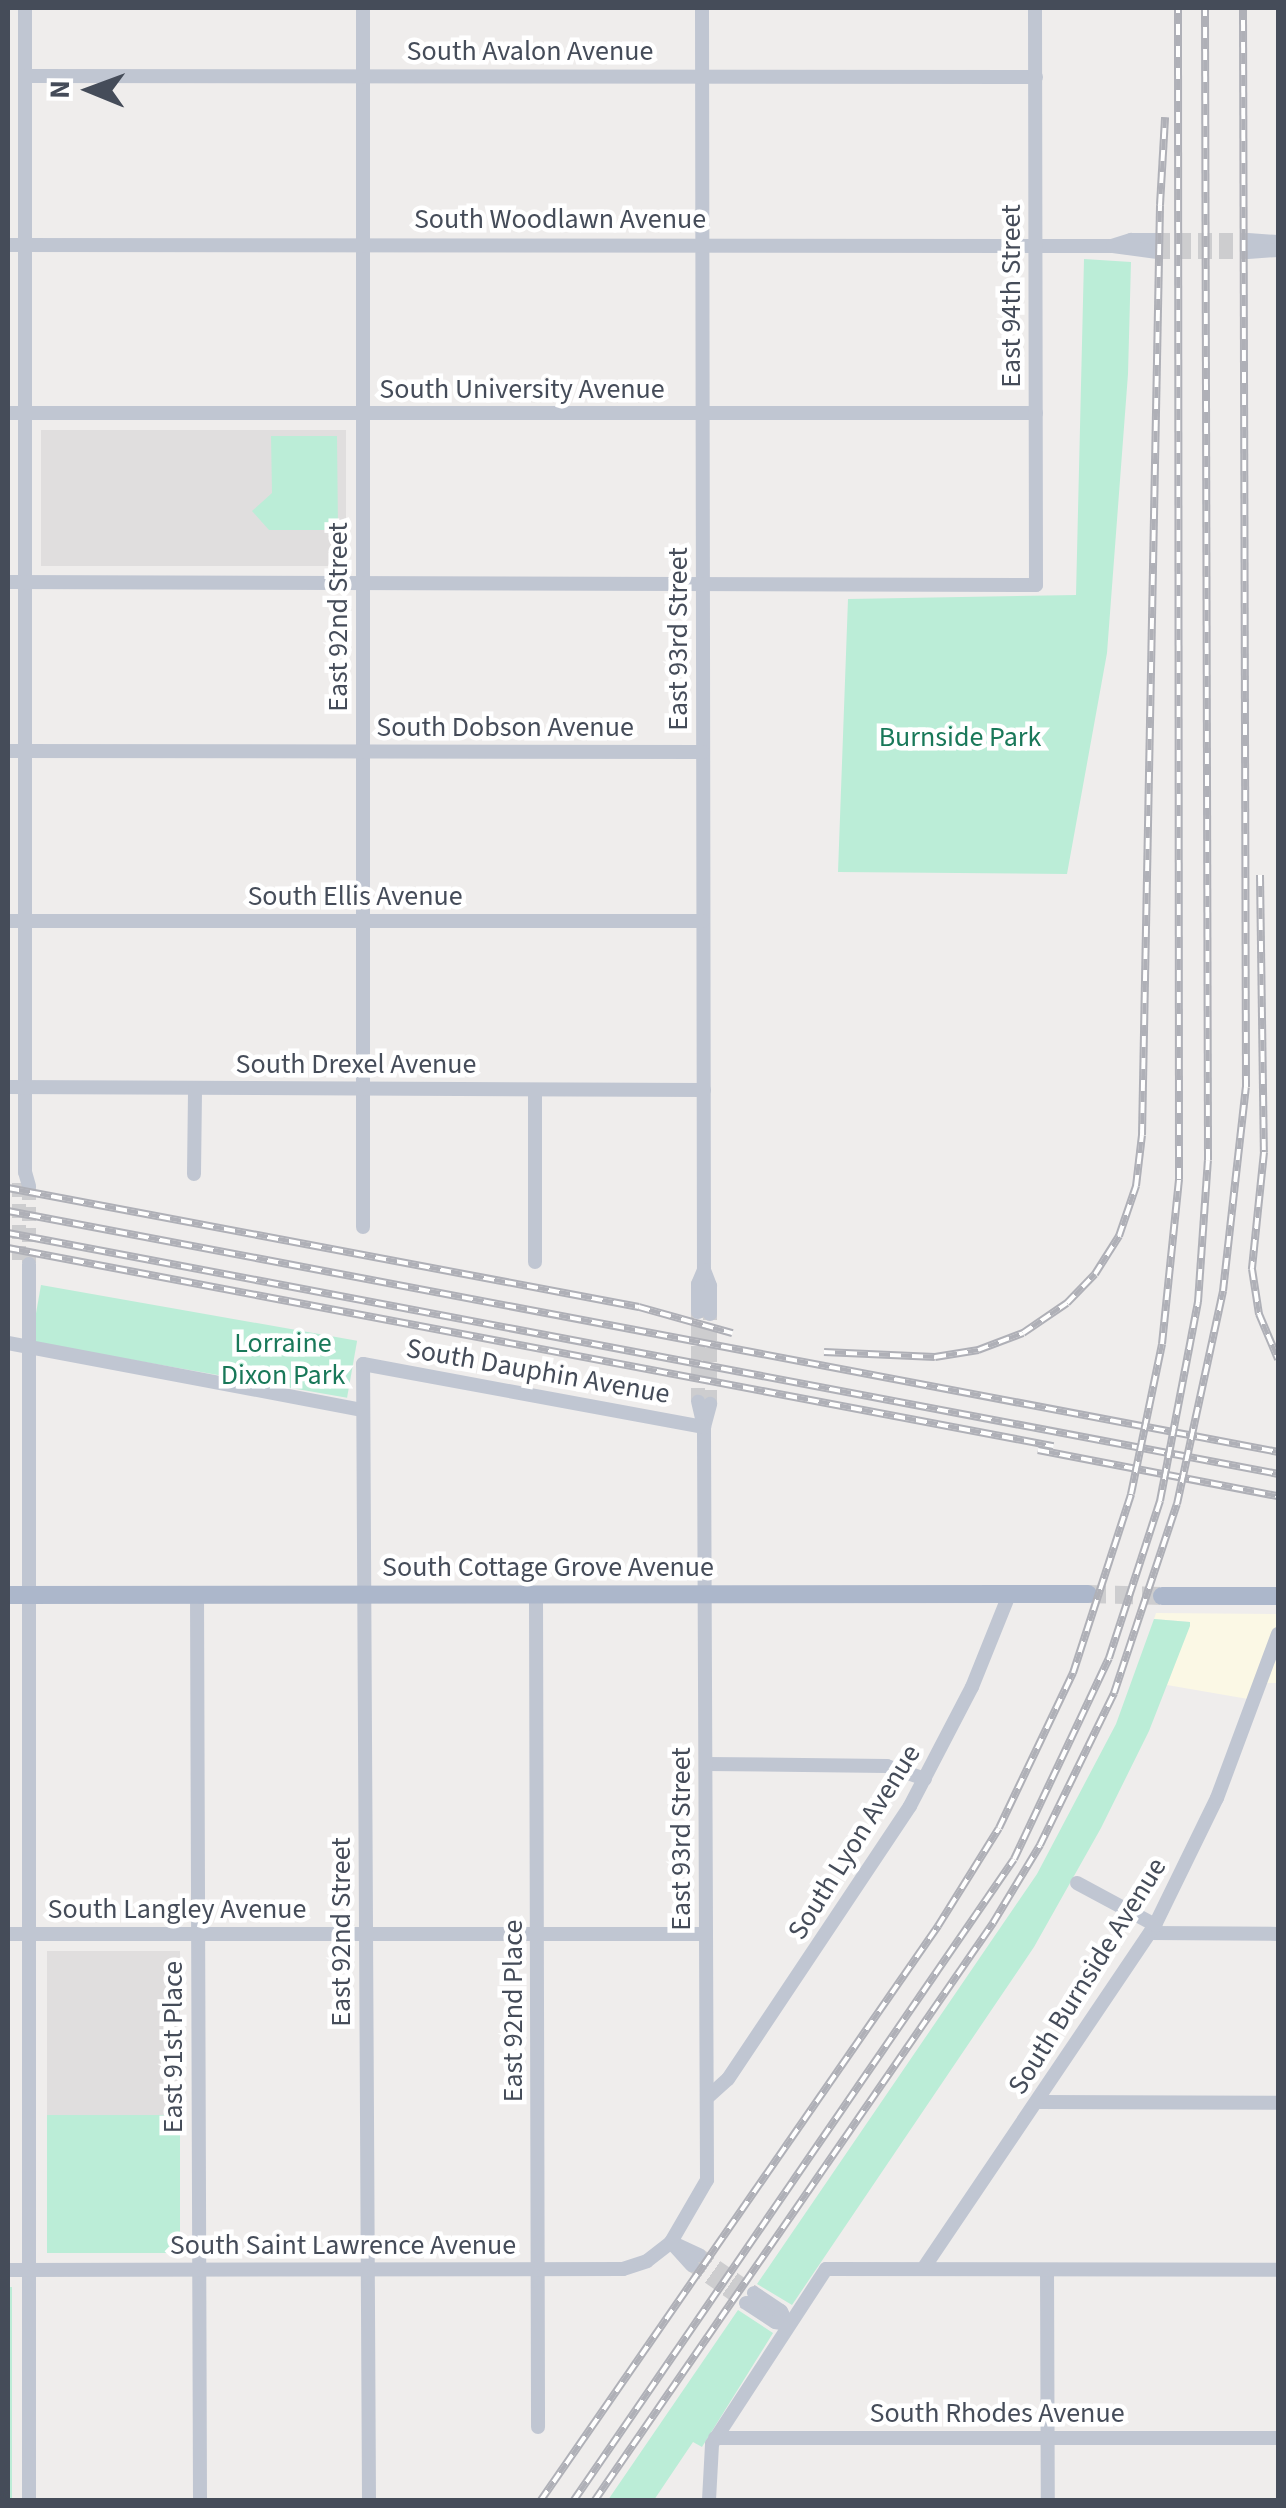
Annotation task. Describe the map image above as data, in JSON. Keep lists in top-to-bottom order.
{
  "streets": {
    "main road": ["South Cottage Grove Avenue"],
    "street": [
      "South Avalon Avenue",
      "South Woodlawn Avenue",
      "East 94th Street",
      "South University Avenue",
      "East 92nd Street",
      "East 93rd Street",
      "South Dobson Avenue",
      "South Ellis Avenue",
      "South Drexel Avenue",
      "South Dauphin Avenue",
      "South Lyon Avenue",
      "South Langley Avenue",
      "South Burnside Avenue",
      "East 92nd Place",
      "East 91st Place",
      "South Saint Lawrence Avenue",
      "South Rhodes Avenue"
    ]
  },
  "crossings": [
    ["South Avalon Avenue", "East 94th Street"],
    ["South Avalon Avenue", "East 92nd Street"],
    ["South Avalon Avenue", "East 93rd Street"],
    ["South Woodlawn Avenue", "East 94th Street"],
    ["South Woodlawn Avenue", "East 92nd Street"],
    ["South Woodlawn Avenue", "East 93rd Street"],
    ["East 94th Street", "South University Avenue"],
    ["East 94th Street", "East 93rd Street"],
    ["South University Avenue", "East 92nd Street"],
    ["South University Avenue", "East 93rd Street"],
    ["East 92nd Street", "South Dobson Avenue"],
    ["East 92nd Street", "South Ellis Avenue"],
    ["East 92nd Street", "South Drexel Avenue"],
    ["East 92nd Street", "South Dauphin Avenue"],
    ["East 92nd Street", "South Cottage Grove Avenue"],
    ["East 92nd Street", "South Langley Avenue"],
    ["East 92nd Street", "South Saint Lawrence Avenue"],
    ["East 93rd Street", "South Dobson Avenue"],
    ["East 93rd Street", "South Ellis Avenue"],
    ["East 93rd Street", "South Drexel Avenue"],
    ["East 93rd Street", "South Dauphin Avenue"],
    ["East 93rd Street", "South Cottage Grove Avenue"],
    ["East 93rd Street", "South Lyon Avenue"],
    ["East 93rd Street", "South Langley Avenue"],
    ["East 93rd Street", "South Saint Lawrence Avenue"],
    ["South Cottage Grove Avenue", "South Lyon Avenue"],
    ["South Cottage Grove Avenue", "East 92nd Place"],
    ["South Cottage Grove Avenue", "East 91st Place"],
    ["South Langley Avenue", "East 92nd Place"],
    ["South Langley Avenue", "East 91st Place"],
    ["East 92nd Place", "South Saint Lawrence Avenue"],
    ["East 91st Place", "South Saint Lawrence Avenue"]
  ],
  "parks": ["Burnside Park", "Lorraine Dixon Park"],
  "north": "left"
}
